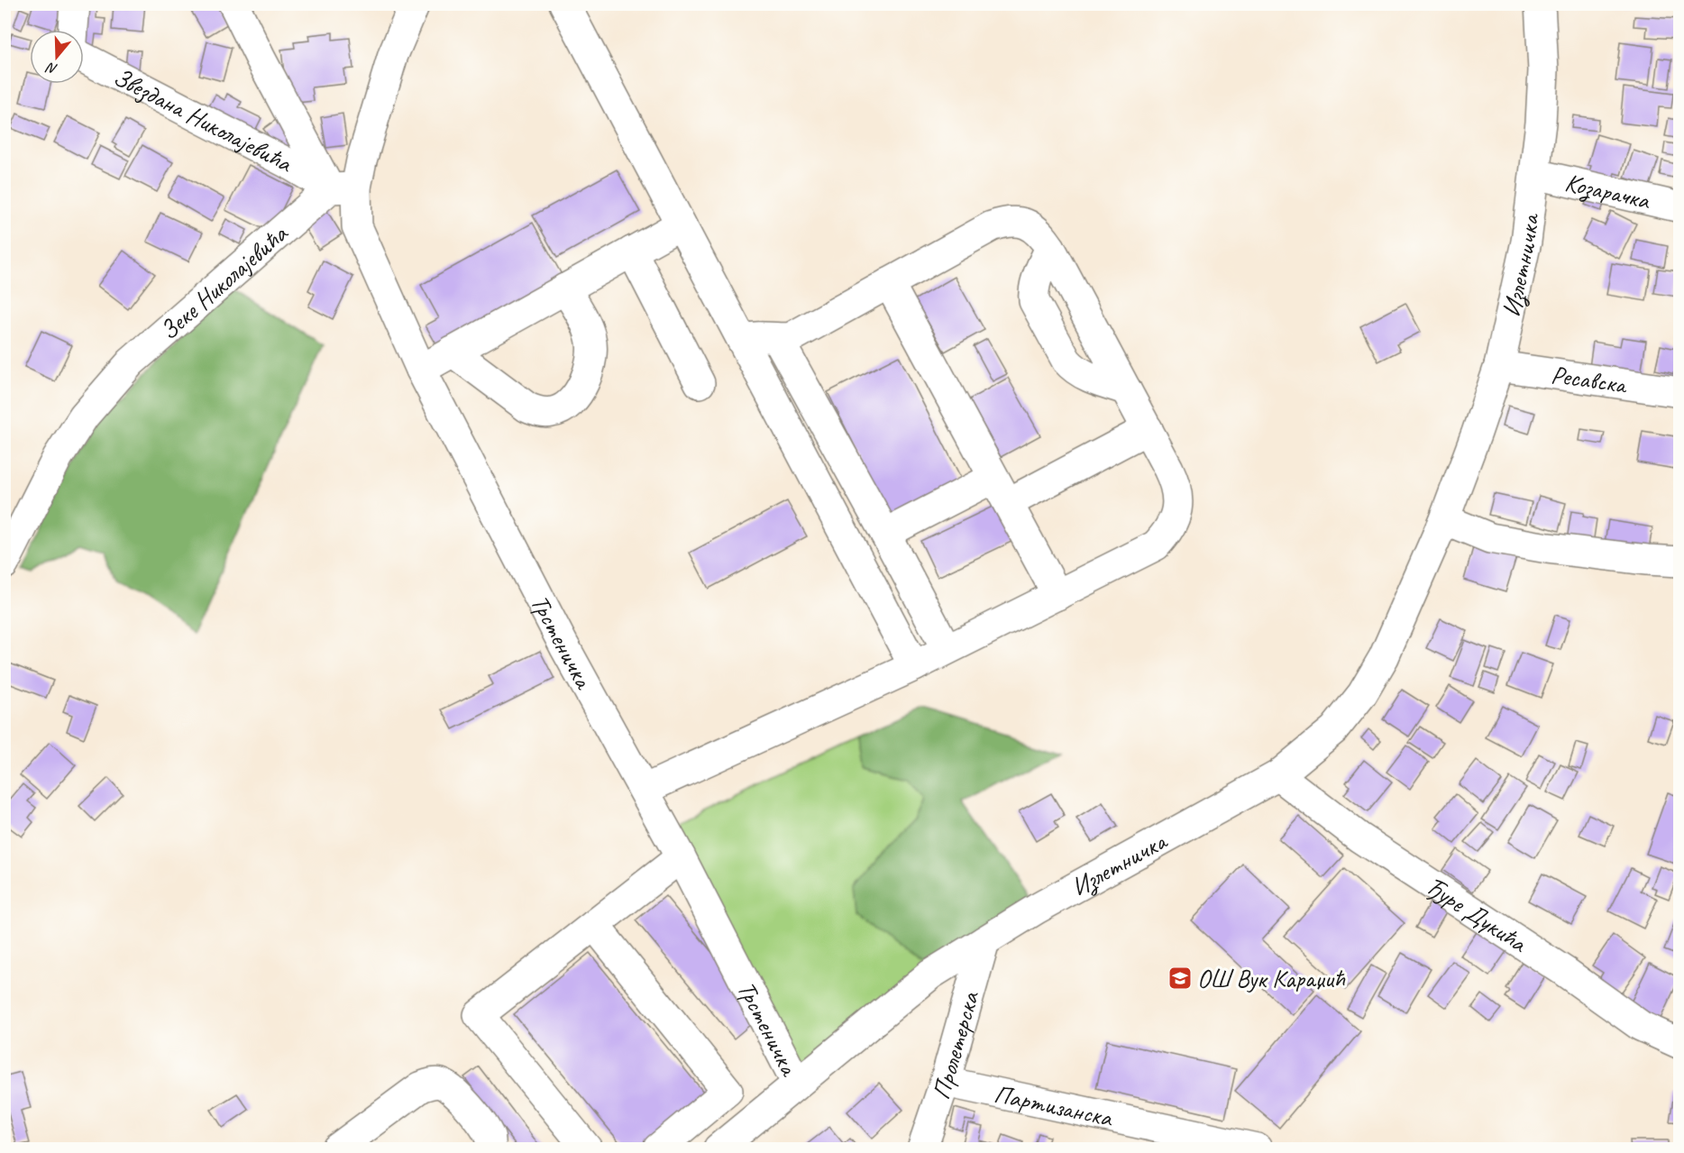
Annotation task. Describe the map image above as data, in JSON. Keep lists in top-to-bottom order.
{
  "streets": {
    "street": [
      "Звездана Николајевића",
      "Козарачка",
      "Излетничка",
      "Зеке Николајевића",
      "Ресавска",
      "Трстеничка",
      "Ђуре Дукића",
      "Пролетерска",
      "Партизанска"
    ]
  },
  "crossings": [
    ["Звездана Николајевића", "Зеке Николајевића"],
    ["Звездана Николајевића", "Трстеничка"],
    ["Козарачка", "Излетничка"],
    ["Излетничка", "Ресавска"],
    ["Излетничка", "Трстеничка"],
    ["Излетничка", "Ђуре Дукића"],
    ["Излетничка", "Пролетерска"],
    ["Зеке Николајевића", "Трстеничка"],
    ["Пролетерска", "Партизанска"]
  ],
  "places": {
    "school or university": ["ОШ Вук Караџић"]
  },
  "north": "bottom"
}
